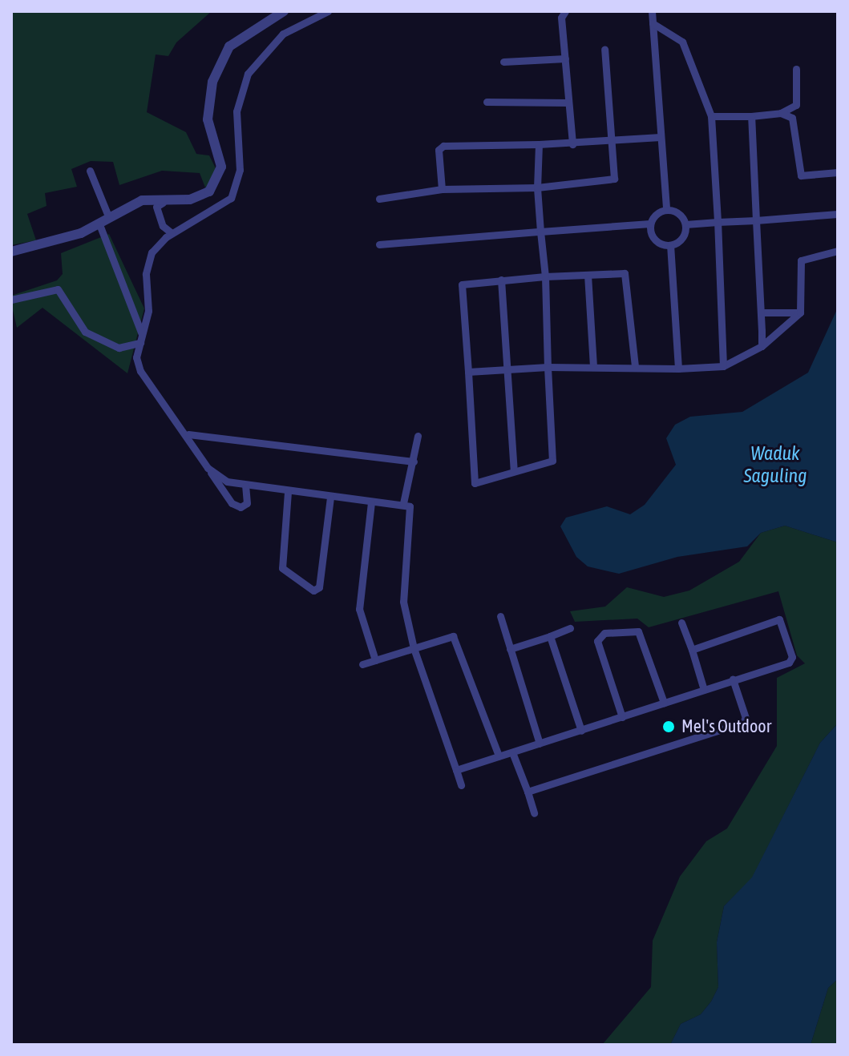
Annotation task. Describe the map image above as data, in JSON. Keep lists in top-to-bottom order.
{
  "water": ["Waduk Saguling"],
  "places": ["Mel's Outdoor"]
}
